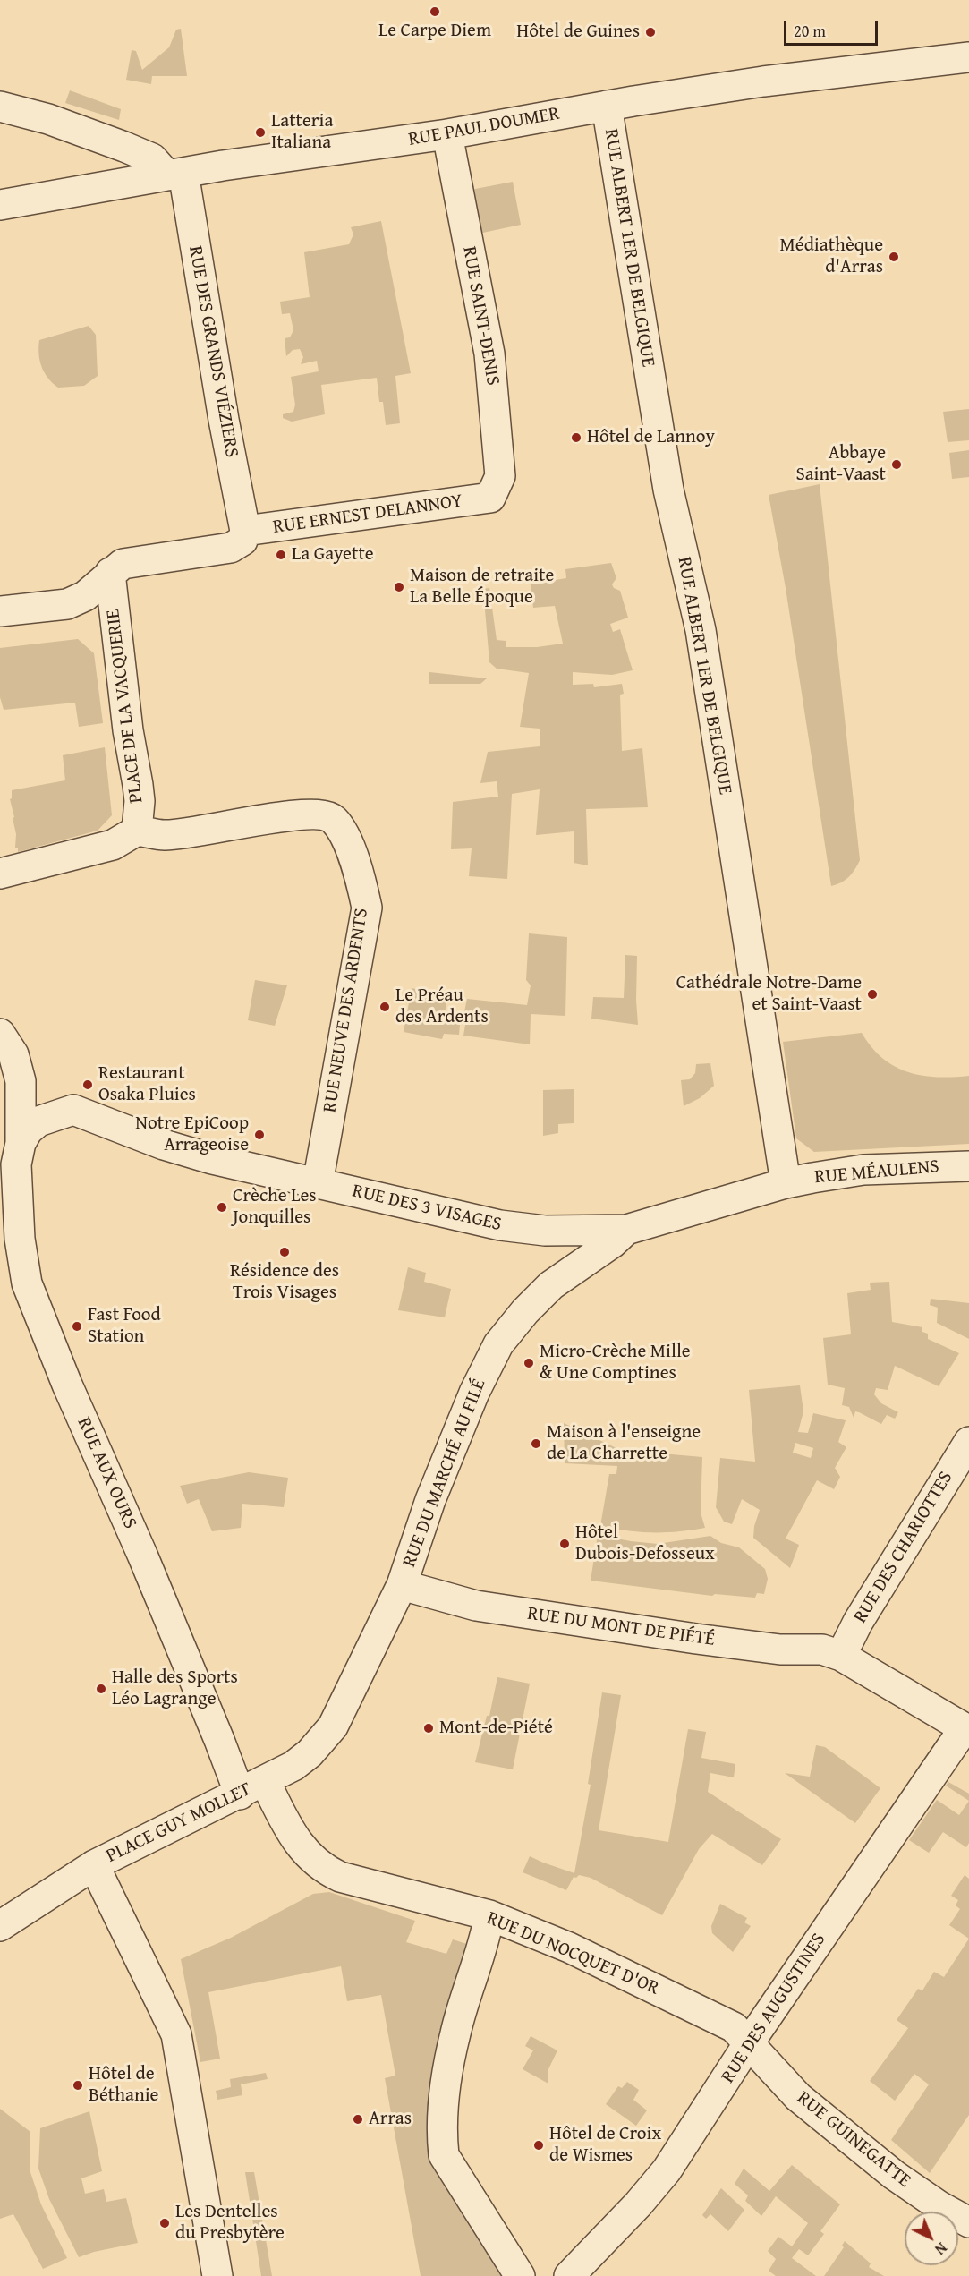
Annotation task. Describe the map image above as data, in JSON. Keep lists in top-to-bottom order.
{
  "streets": {
    "street": [
      "RUE PAUL DOUMER",
      "RUE ALBERT 1ER DE BELGIQUE",
      "RUE SAINT-DENIS",
      "RUE DES GRANDS VIÉZIERS",
      "RUE ERNEST DELANNOY",
      "PLACE DE LA VACQUERIE",
      "RUE NEUVE DES ARDENTS",
      "RUE MÉAULENS",
      "RUE DES 3 VISAGES",
      "RUE AUX OURS",
      "RUE DU MARCHÉ AU FILÉ",
      "RUE DES CHARIOTTES",
      "RUE DU MONT DE PIÉTÉ",
      "PLACE GUY MOLLET",
      "RUE DU NOCQUET D'OR",
      "RUE DES AUGUSTINES",
      "RUE GUINEGATTE"
    ]
  },
  "crossings": [
    ["RUE PAUL DOUMER", "RUE ALBERT 1ER DE BELGIQUE"],
    ["RUE PAUL DOUMER", "RUE SAINT-DENIS"],
    ["RUE PAUL DOUMER", "RUE DES GRANDS VIÉZIERS"],
    ["RUE ALBERT 1ER DE BELGIQUE", "RUE MÉAULENS"],
    ["RUE ALBERT 1ER DE BELGIQUE", "RUE DES 3 VISAGES"],
    ["RUE SAINT-DENIS", "RUE ERNEST DELANNOY"],
    ["RUE DES GRANDS VIÉZIERS", "RUE ERNEST DELANNOY"],
    ["PLACE DE LA VACQUERIE", "RUE NEUVE DES ARDENTS"],
    ["RUE NEUVE DES ARDENTS", "RUE DES 3 VISAGES"],
    ["RUE MÉAULENS", "RUE DES 3 VISAGES"],
    ["RUE DES 3 VISAGES", "RUE AUX OURS"],
    ["RUE DES 3 VISAGES", "RUE DU MARCHÉ AU FILÉ"],
    ["RUE AUX OURS", "RUE DU MARCHÉ AU FILÉ"],
    ["RUE AUX OURS", "PLACE GUY MOLLET"],
    ["RUE AUX OURS", "RUE DU NOCQUET D'OR"],
    ["RUE DU MARCHÉ AU FILÉ", "RUE DU MONT DE PIÉTÉ"],
    ["RUE DU MARCHÉ AU FILÉ", "PLACE GUY MOLLET"],
    ["RUE DES CHARIOTTES", "RUE DU MONT DE PIÉTÉ"],
    ["RUE DU MONT DE PIÉTÉ", "RUE DES AUGUSTINES"],
    ["RUE DU NOCQUET D'OR", "RUE DES AUGUSTINES"],
    ["RUE DU NOCQUET D'OR", "RUE GUINEGATTE"],
    ["RUE DES AUGUSTINES", "RUE GUINEGATTE"]
  ],
  "places": [
    "Le Carpe Diem",
    "Hôtel de Guines",
    "Latteria Italiana",
    "Médiathèque d'Arras",
    "Hôtel de Lannoy",
    "Abbaye Saint-Vaast",
    "La Gayette",
    "Maison de retraite La Belle Époque",
    "Cathédrale Notre-Dame et Saint-Vaast",
    "Le Préau des Ardents",
    "Restaurant Osaka Pluies",
    "Notre EpiCoop Arrageoise",
    "Crèche Les Jonquilles",
    "Résidence des Trois Visages",
    "Fast Food Station",
    "Micro-Crèche Mille & Une Comptines",
    "Maison à l'enseigne de La Charrette",
    "Hôtel Dubois-Defosseux",
    "Halle des Sports Léo Lagrange",
    "Mont-de-Piété",
    "Hôtel de Béthanie",
    "Arras",
    "Hôtel de Croix de Wismes",
    "Les Dentelles du Presbytère"
  ],
  "scale_bar": "20 m",
  "north": "bottom right"
}
